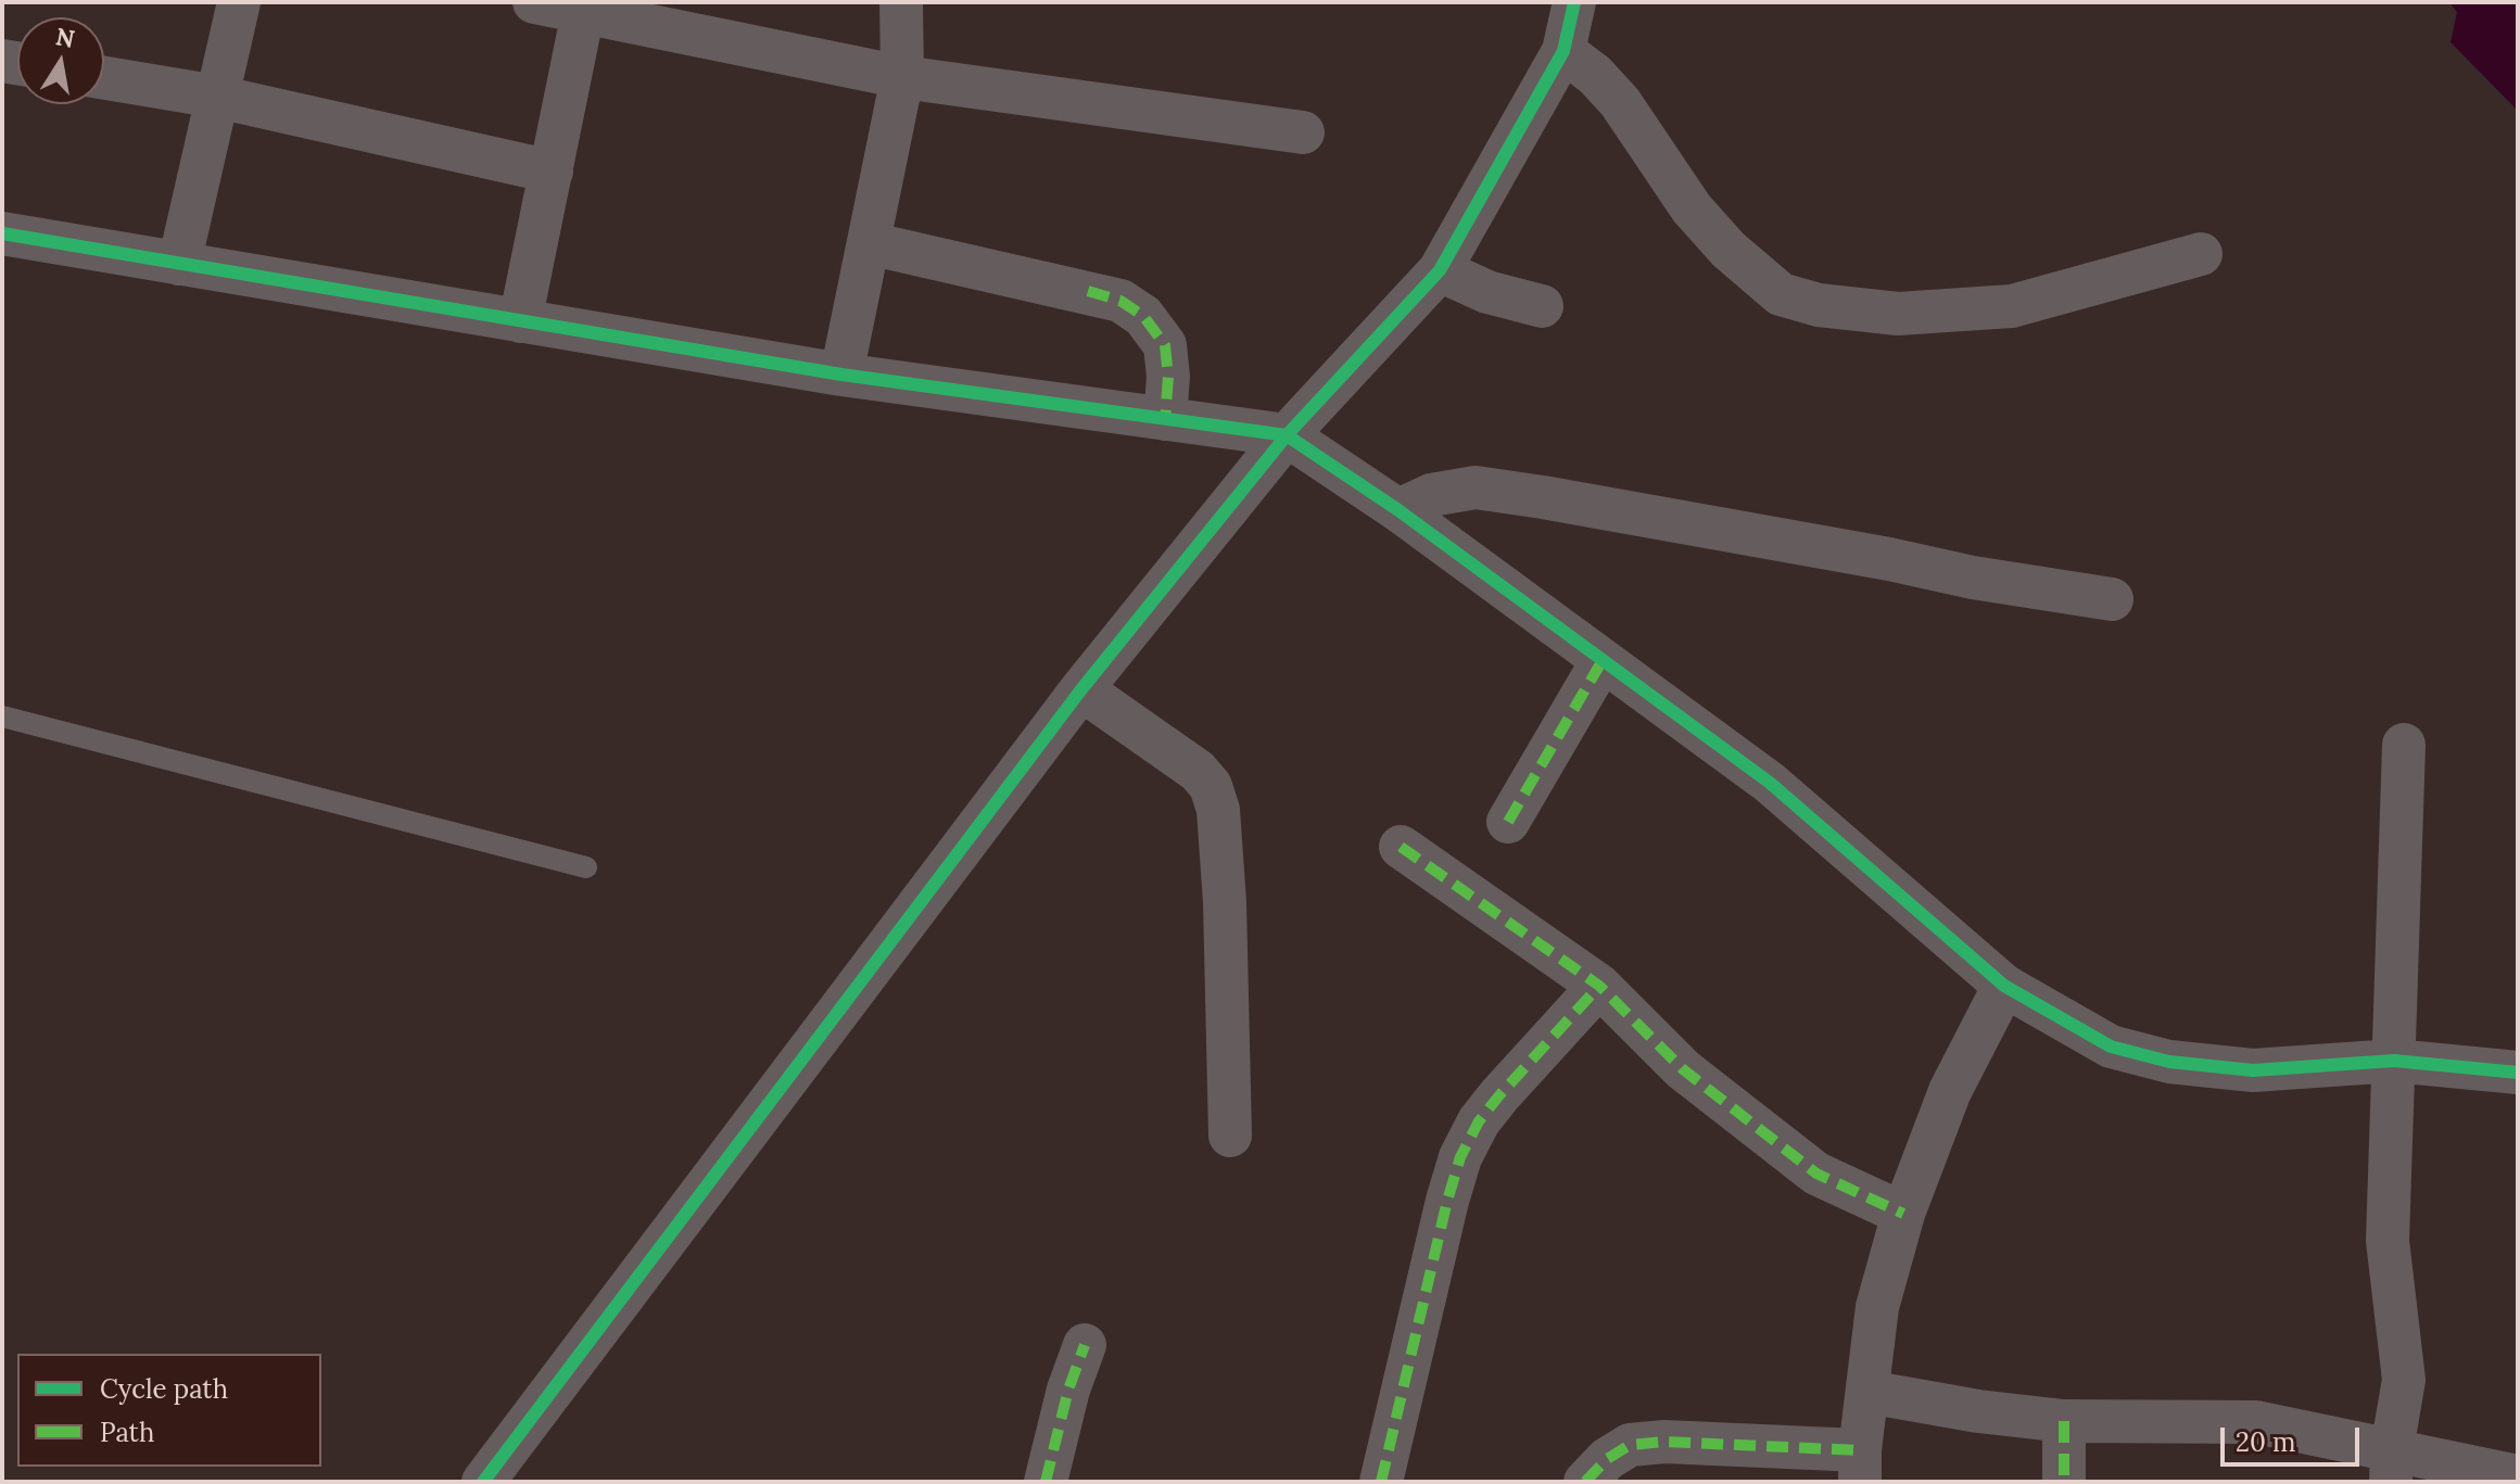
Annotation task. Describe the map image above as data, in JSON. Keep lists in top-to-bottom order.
{
  "legend": ["Cycle path", "Path"],
  "scale_bar": "20 m",
  "north": "top"
}
